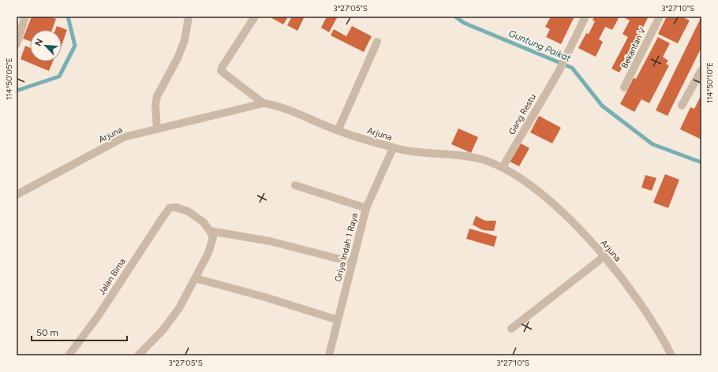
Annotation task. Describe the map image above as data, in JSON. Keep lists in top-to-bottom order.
{
  "streets": {
    "street": [
      "Bekantan V",
      "Gang Restu",
      "Arjuna",
      "Griya Indah 1 Raya",
      "Jalan Bima"
    ]
  },
  "crossings": [
    ["Gang Restu", "Arjuna"],
    ["Arjuna", "Griya Indah 1 Raya"]
  ],
  "water": ["Guntung Paikat"],
  "scale_bar": "50 m",
  "north": "top left",
  "coordinates": [
    "3°27'05\"S",
    "3°27'10\"S",
    "114°50'05\"E",
    "114°50'10\"E"
  ]
}
